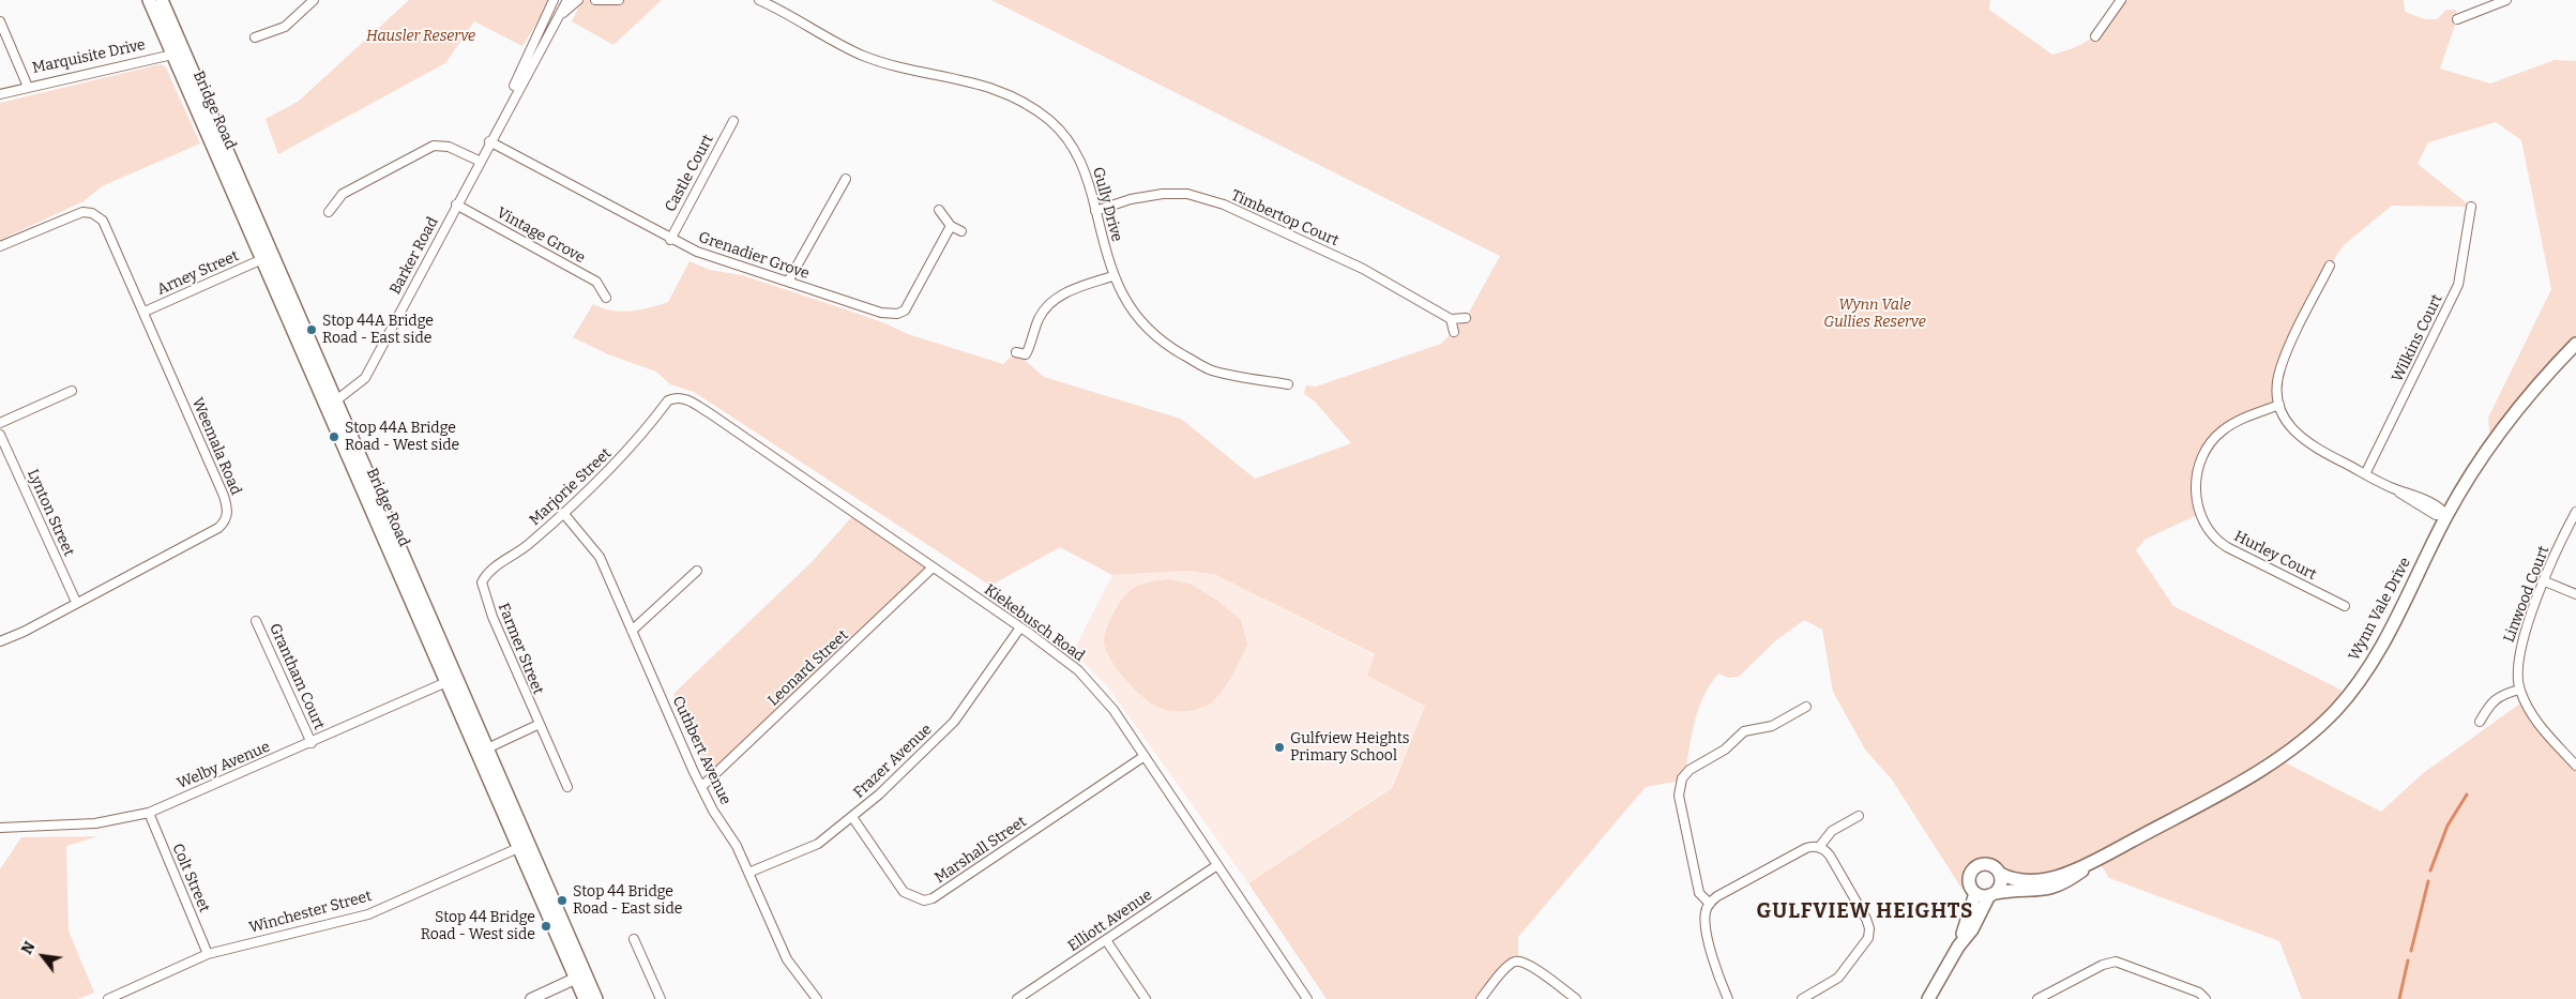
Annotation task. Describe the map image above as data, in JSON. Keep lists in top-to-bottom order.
{
  "streets": {
    "main road": ["Bridge Road", "Wynn Vale Drive"],
    "street": [
      "Marquisite Drive",
      "Castle Court",
      "Gully Drive",
      "Timbertop Court",
      "Vintage Grove",
      "Barker Road",
      "Grenadier Grove",
      "Arney Street",
      "Wilkins Court",
      "Weemala Road",
      "Marjorie Street",
      "Lynton Street",
      "Hurley Court",
      "Linwood Court",
      "Kiekebusch Road",
      "Farmer Street",
      "Leonard Street",
      "Grantham Court",
      "Cuthbert Avenue",
      "Frazer Avenue",
      "Welby Avenue",
      "Marshall Street",
      "Colt Street",
      "Winchester Street",
      "Elliott Avenue"
    ]
  },
  "crossings": [
    ["Marquisite Drive", "Bridge Road"],
    ["Bridge Road", "Barker Road"],
    ["Bridge Road", "Arney Street"],
    ["Bridge Road", "Welby Avenue"],
    ["Bridge Road", "Winchester Street"],
    ["Castle Court", "Grenadier Grove"],
    ["Gully Drive", "Timbertop Court"],
    ["Vintage Grove", "Barker Road"],
    ["Barker Road", "Grenadier Grove"],
    ["Arney Street", "Weemala Road"],
    ["Weemala Road", "Lynton Street"],
    ["Marjorie Street", "Kiekebusch Road"],
    ["Marjorie Street", "Farmer Street"],
    ["Marjorie Street", "Cuthbert Avenue"],
    ["Kiekebusch Road", "Leonard Street"],
    ["Kiekebusch Road", "Frazer Avenue"],
    ["Kiekebusch Road", "Marshall Street"],
    ["Kiekebusch Road", "Elliott Avenue"],
    ["Leonard Street", "Cuthbert Avenue"],
    ["Grantham Court", "Welby Avenue"],
    ["Cuthbert Avenue", "Frazer Avenue"],
    ["Frazer Avenue", "Marshall Street"],
    ["Welby Avenue", "Colt Street"],
    ["Colt Street", "Winchester Street"]
  ],
  "districts": ["GULFVIEW HEIGHTS"],
  "parks": ["Hausler Reserve", "Wynn Vale Gullies Reserve"],
  "places": [
    "Stop 44A Bridge Road - East side",
    "Stop 44A Bridge Road - West side",
    "Gulfview Heights Primary School",
    "Stop 44 Bridge Road - East side",
    "Stop 44 Bridge Road - West side"
  ],
  "north": "top left"
}
